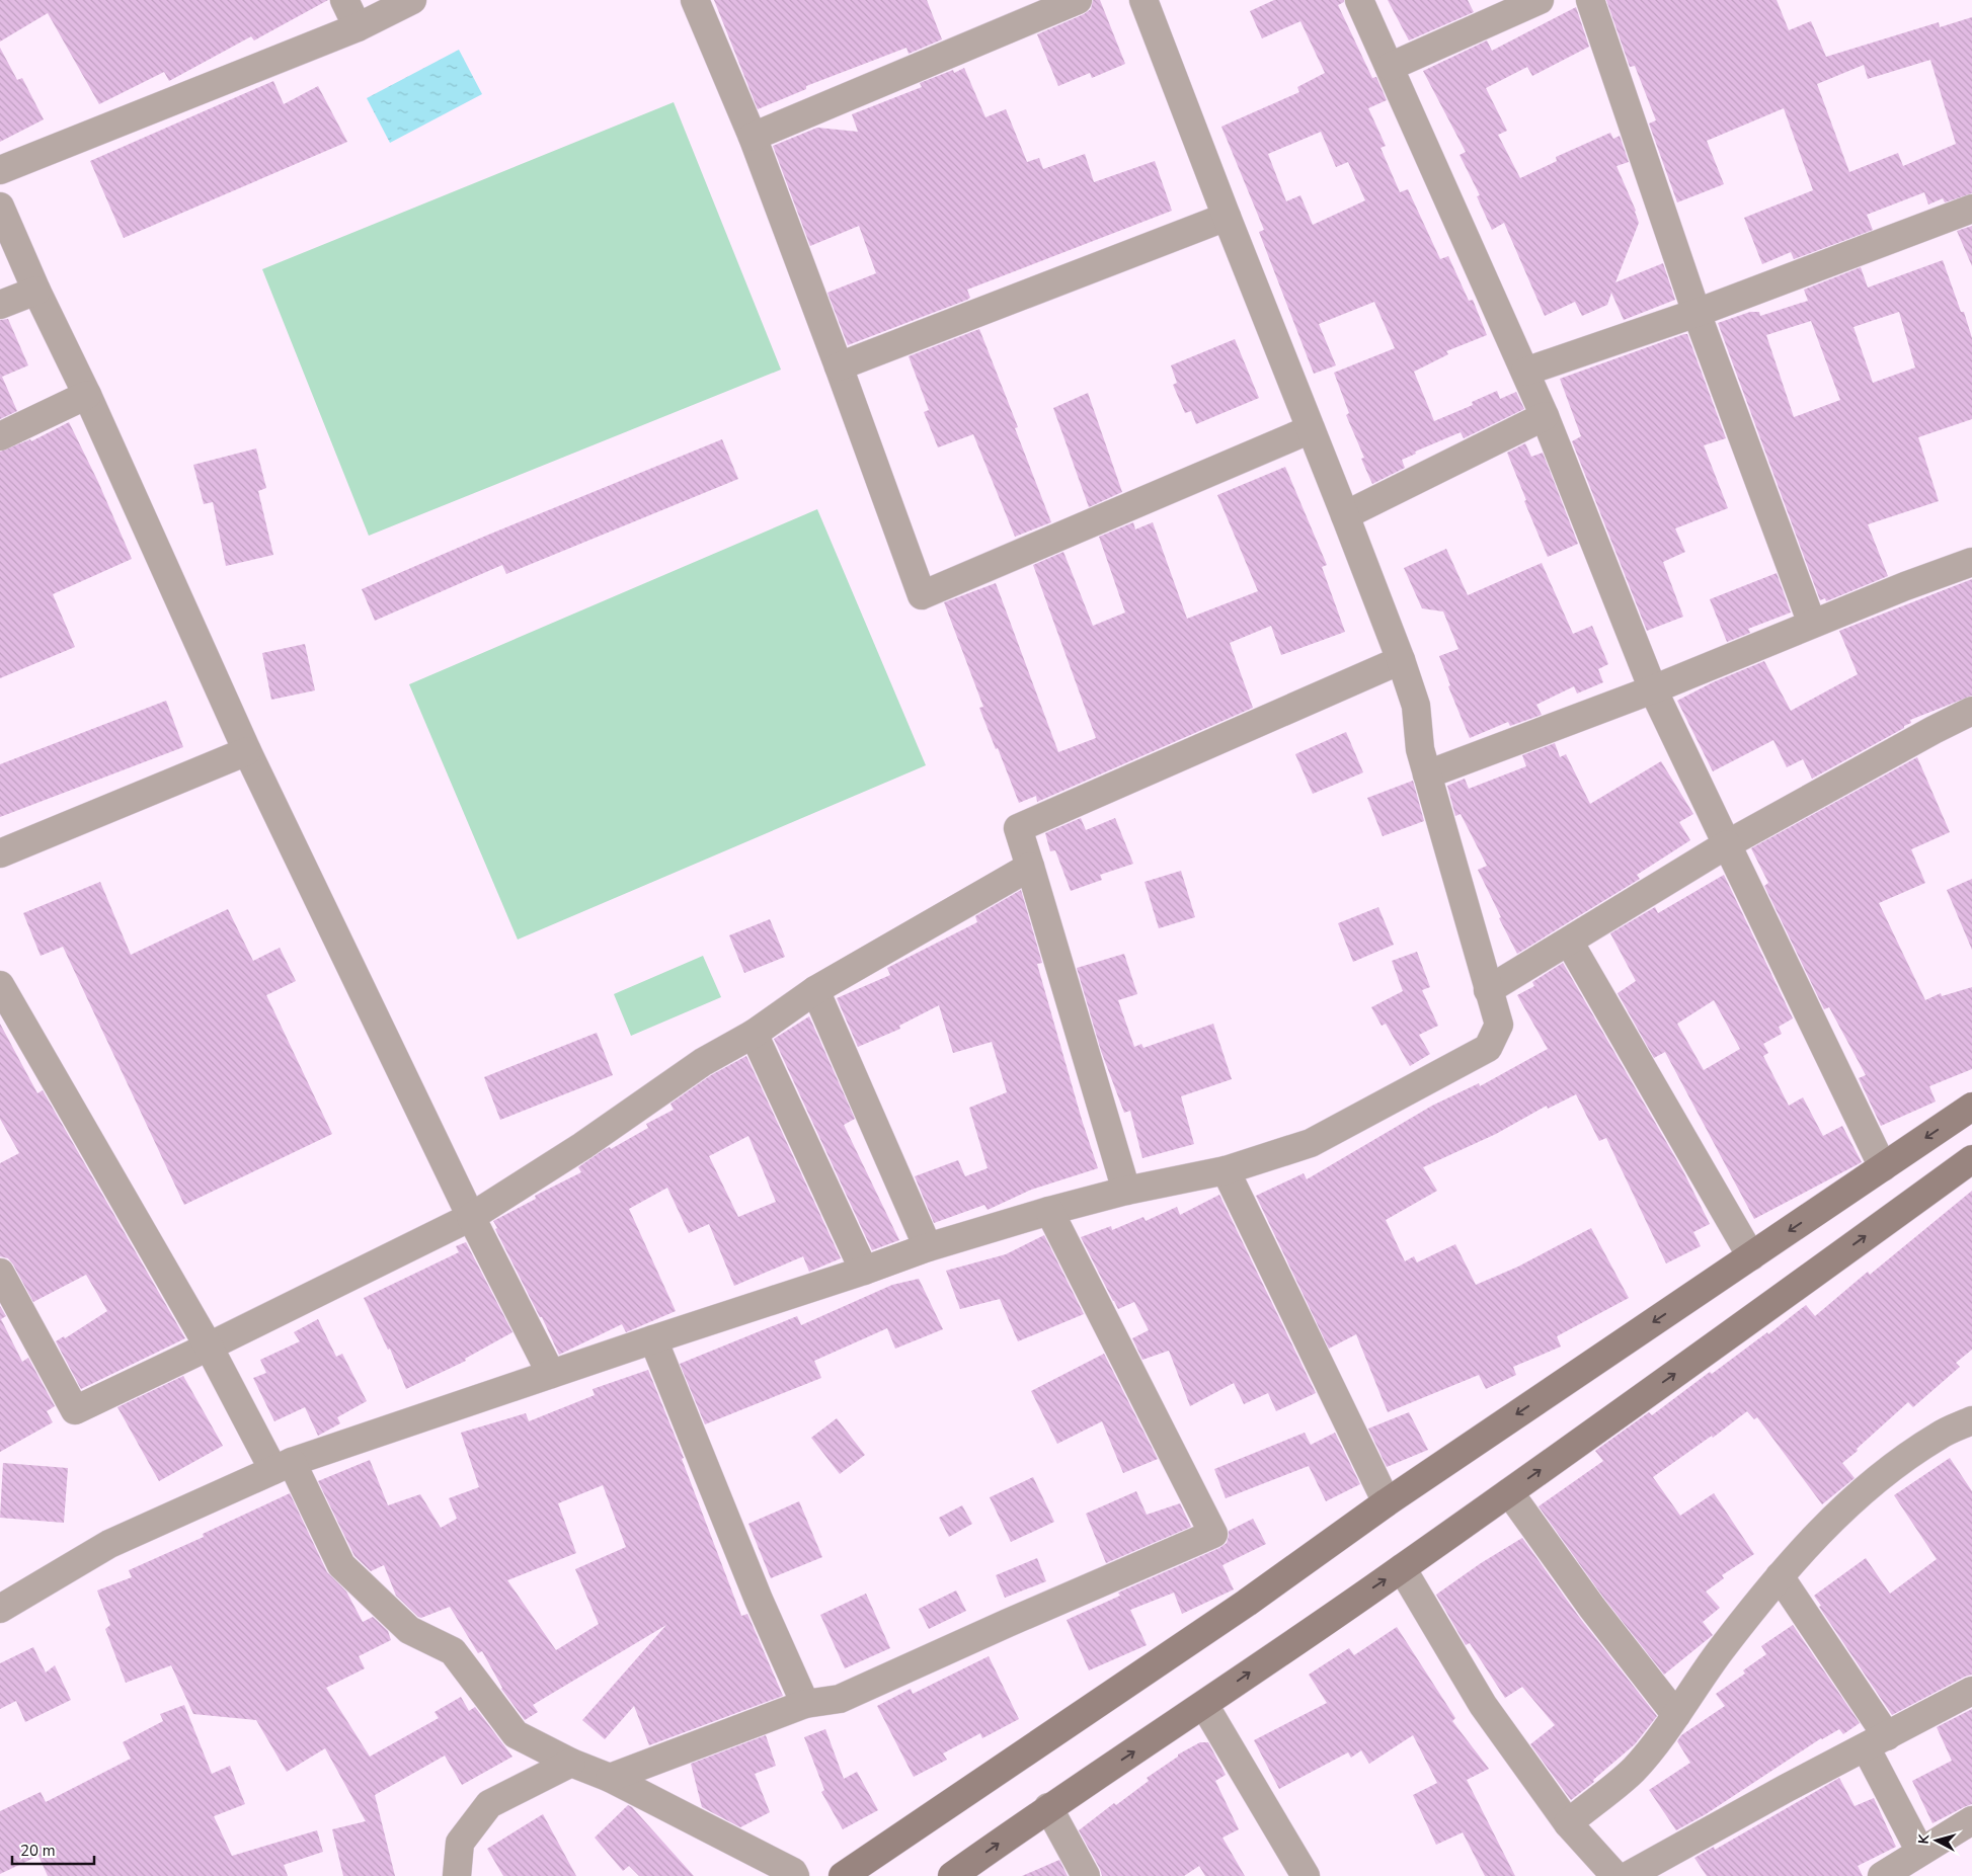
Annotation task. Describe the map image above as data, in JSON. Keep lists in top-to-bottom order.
{
  "scale_bar": "20 m",
  "north": "left"
}
